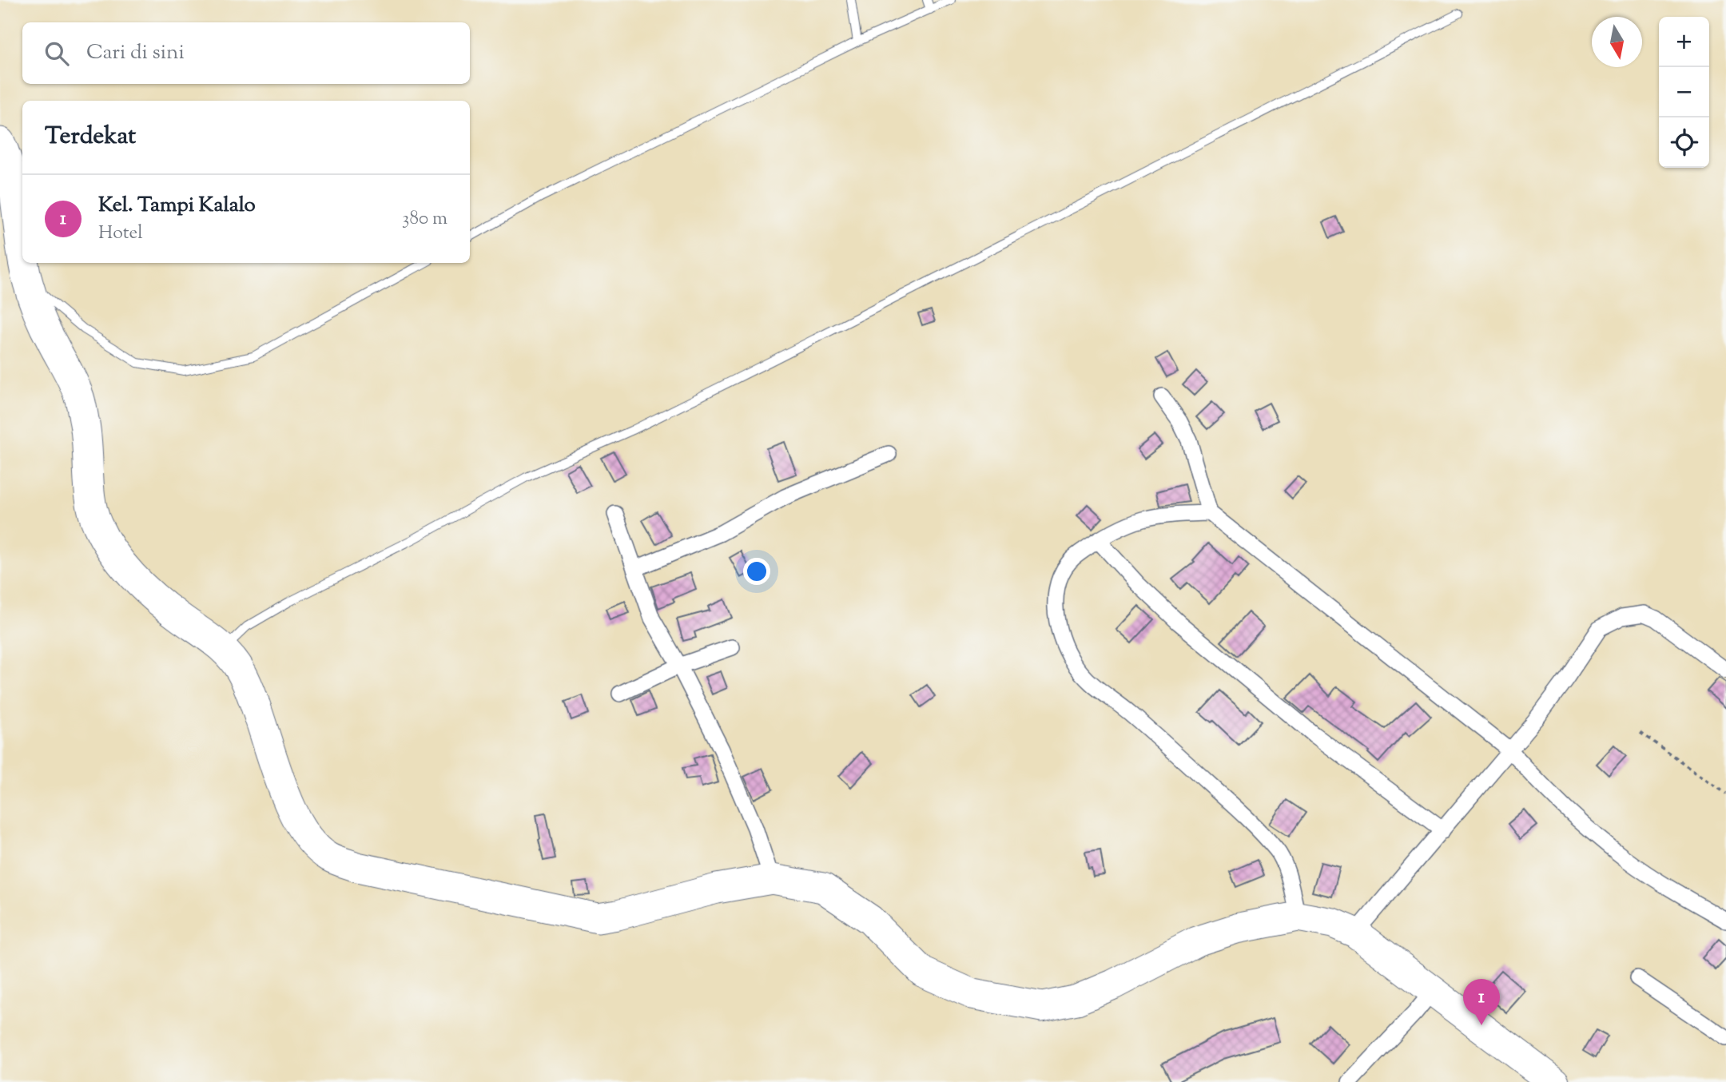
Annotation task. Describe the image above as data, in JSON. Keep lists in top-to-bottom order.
{
  "north": "bottom",
  "page": {
    "map_buttons": ["+", "−"],
    "search": "Cari di sini",
    "heading": "Terdekat",
    "list": [
      {
        "mark": "1",
        "name": "Kel. Tampi Kalalo",
        "note": "Hotel",
        "value": "380 m"
      }
    ],
    "pins": "1"
  }
}
